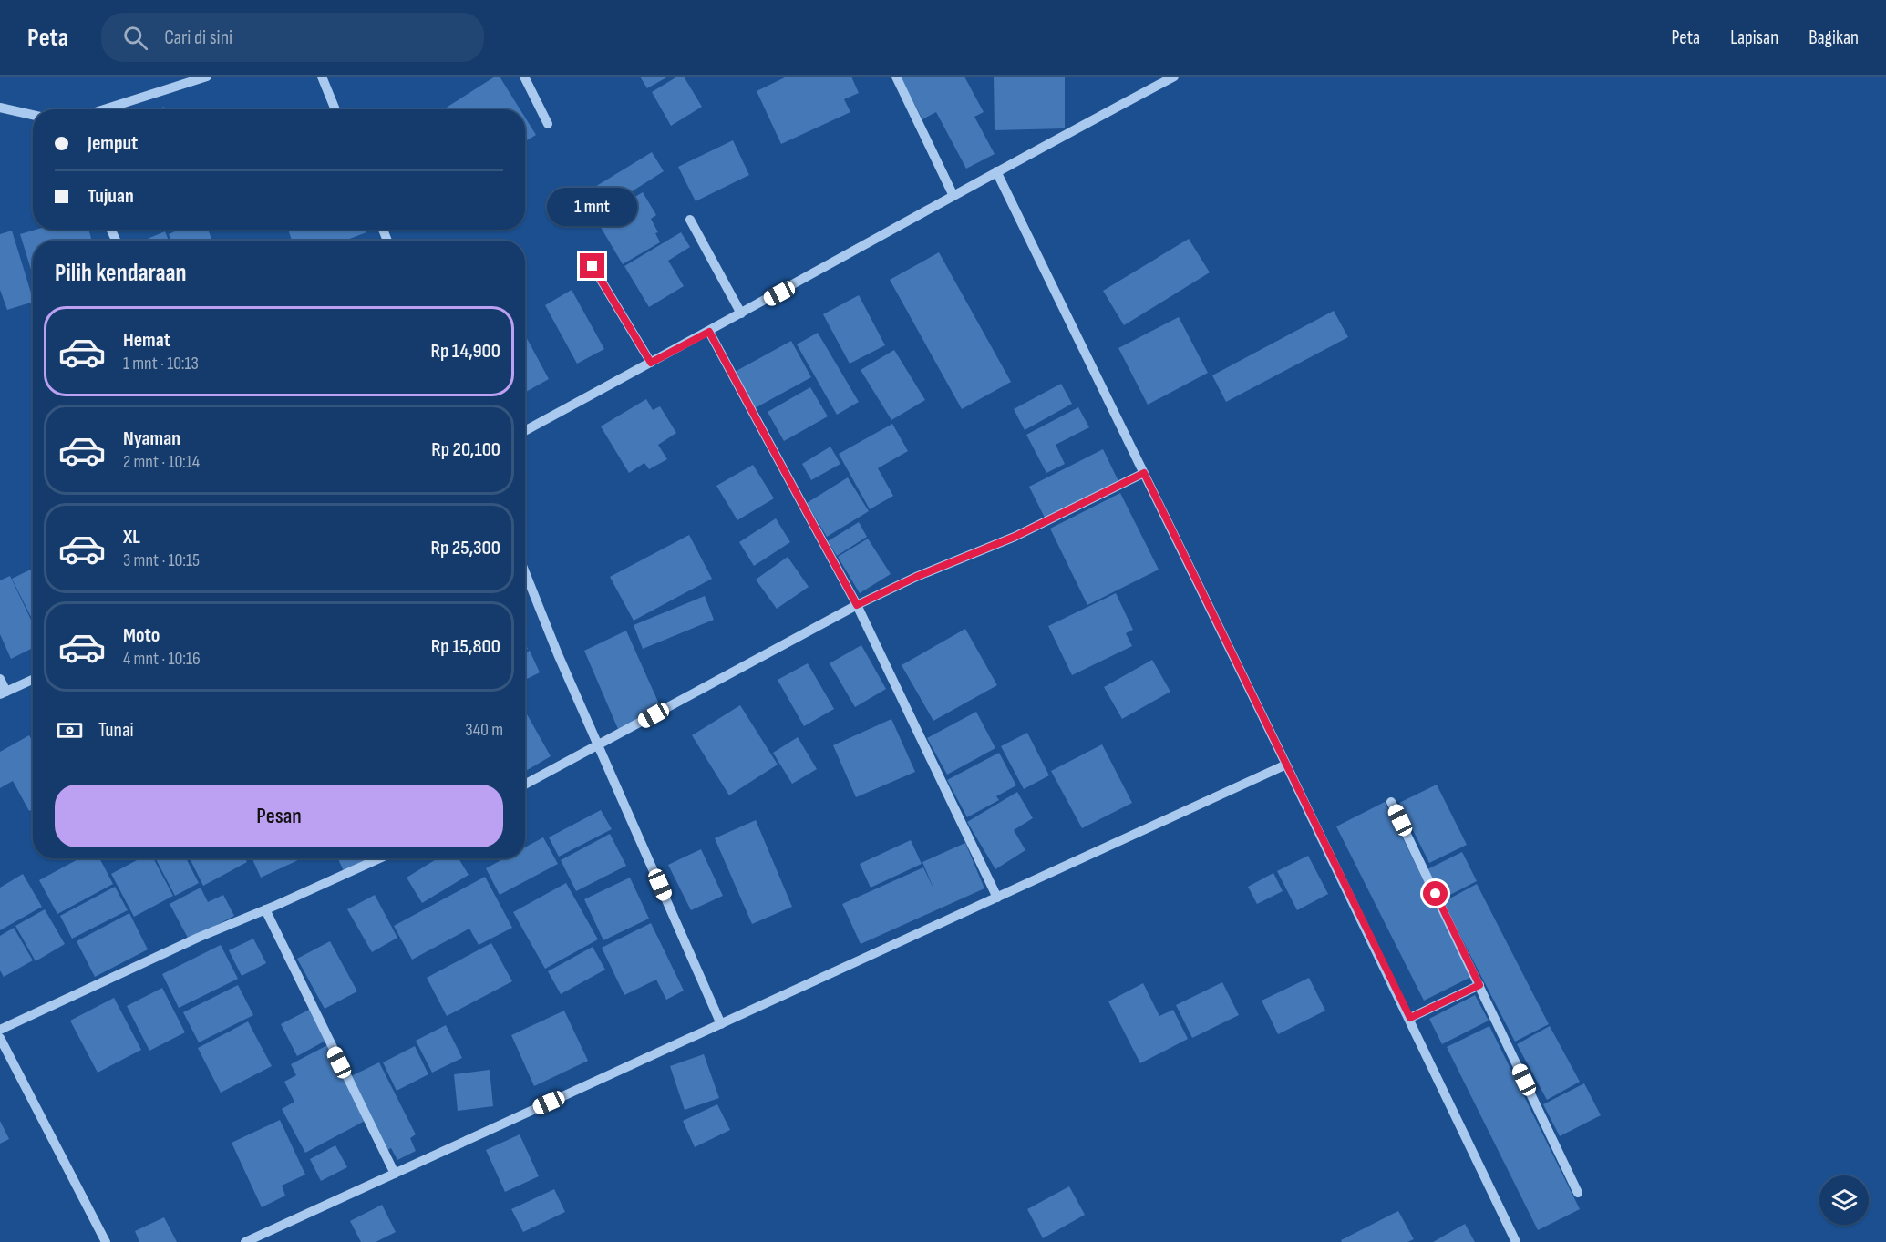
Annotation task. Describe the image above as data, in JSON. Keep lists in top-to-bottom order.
{
  "page": {
    "header": "Peta",
    "search": "Cari di sini",
    "nav": ["Peta", "Lapisan", "Bagikan"],
    "banner": ["Jemput", "Tujuan"],
    "bubble": "1 mnt",
    "heading": "Pilih kendaraan",
    "list": [
      {
        "name": "Hemat",
        "note": "1 mnt · 10:13",
        "value": "Rp 14,900"
      },
      {
        "name": "Nyaman",
        "note": "2 mnt · 10:14",
        "value": "Rp 20,100"
      },
      {
        "name": "XL",
        "note": "3 mnt · 10:15",
        "value": "Rp 25,300"
      },
      {
        "name": "Moto",
        "note": "4 mnt · 10:16",
        "value": "Rp 15,800"
      }
    ],
    "pay": ["Tunai", "340 m"],
    "buttons": "Pesan"
  }
}
